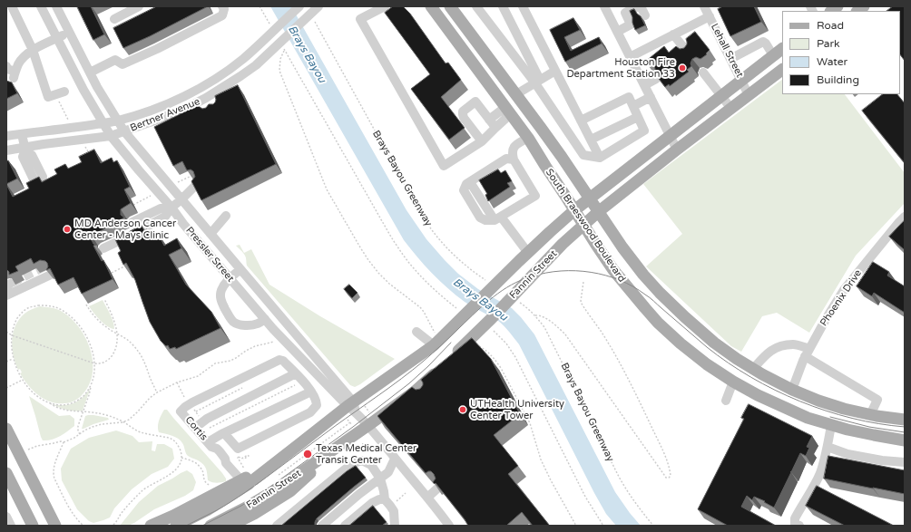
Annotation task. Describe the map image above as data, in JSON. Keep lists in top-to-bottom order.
{
  "streets": {
    "main road": ["South Braeswood Boulevard", "Fannin Street"],
    "street": [
      "Lehall Street",
      "Bertner Avenue",
      "Pressler Street",
      "Phoenix Drive",
      "Cortis"
    ],
    "path": ["Brays Bayou Greenway"]
  },
  "crossings": [
    ["Lehall Street", "Fannin Street"],
    ["Bertner Avenue", "Pressler Street"],
    ["South Braeswood Boulevard", "Fannin Street"],
    ["South Braeswood Boulevard", "Phoenix Drive"],
    ["Pressler Street", "Fannin Street"],
    ["Fannin Street", "Cortis"]
  ],
  "water": ["Brays Bayou"],
  "places": [
    "Houston Fire Department Station 33",
    "MD Anderson Cancer Center - Mays Clinic",
    "UTHealth University Center Tower",
    "Texas Medical Center Transit Center"
  ],
  "legend": [
    "Road",
    "Park",
    "Water",
    "Building"
  ]
}
